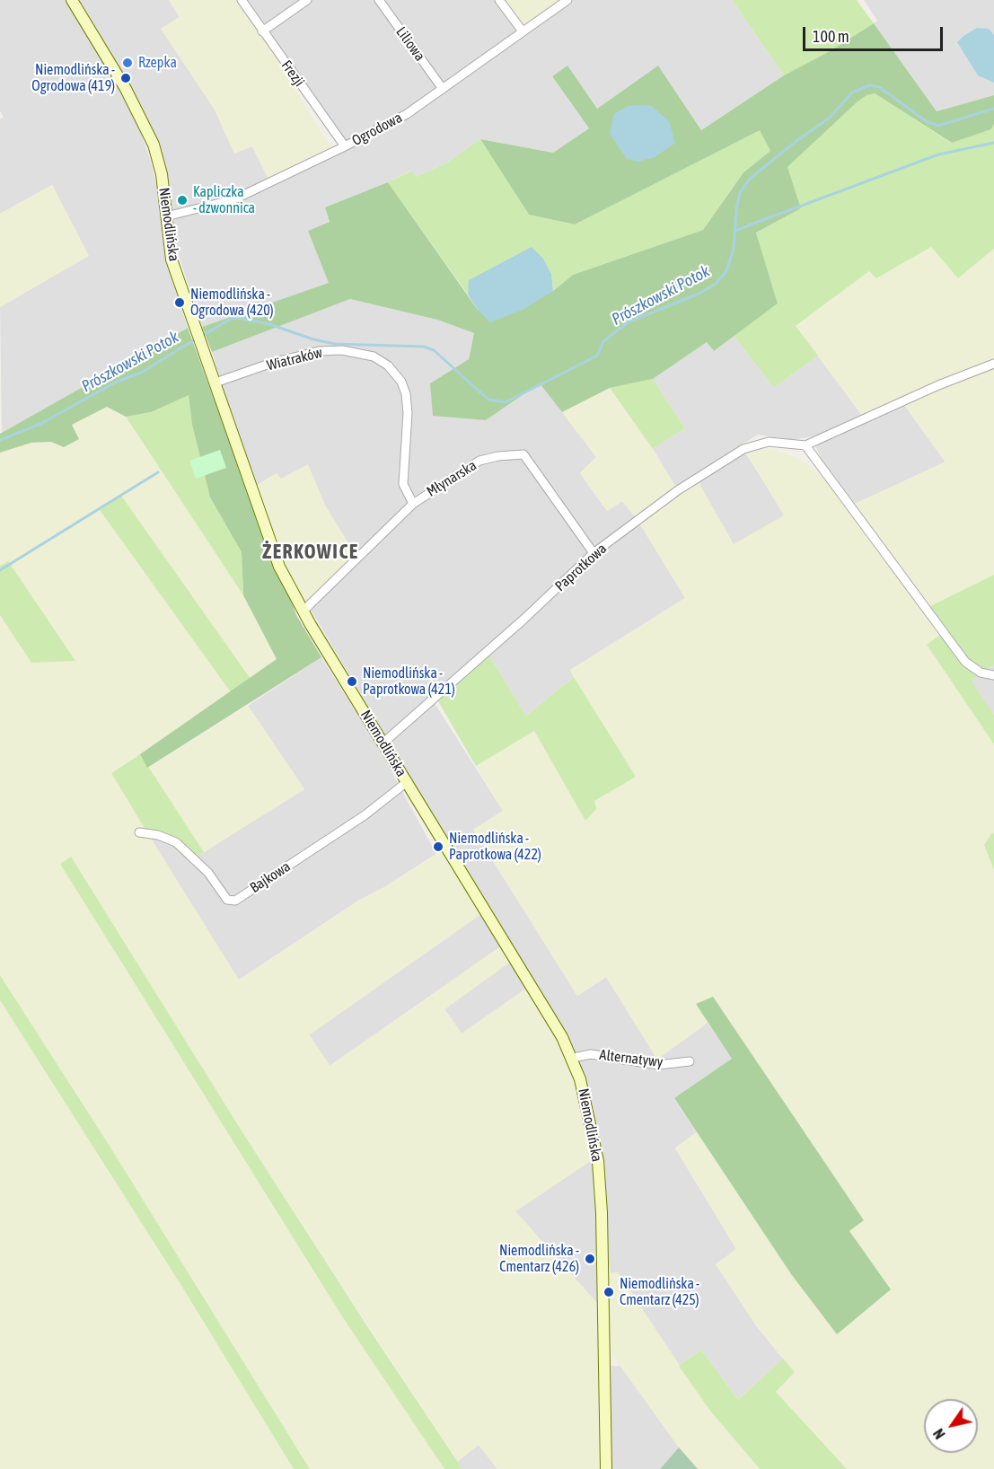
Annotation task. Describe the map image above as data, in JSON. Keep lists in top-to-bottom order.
{
  "streets": {
    "main road": ["Niemodlińska"],
    "street": [
      "Liliowa",
      "Frezji",
      "Ogrodowa",
      "Wiatraków",
      "Młynarska",
      "Paprotkowa",
      "Bajkowa",
      "Alternatywy"
    ]
  },
  "crossings": [
    ["Liliowa", "Ogrodowa"],
    ["Frezji", "Ogrodowa"],
    ["Ogrodowa", "Niemodlińska"],
    ["Niemodlińska", "Wiatraków"],
    ["Niemodlińska", "Młynarska"],
    ["Niemodlińska", "Paprotkowa"],
    ["Niemodlińska", "Bajkowa"],
    ["Niemodlińska", "Alternatywy"],
    ["Wiatraków", "Młynarska"],
    ["Młynarska", "Paprotkowa"]
  ],
  "districts": ["ŻERKOWICE"],
  "water": ["Prószkowski Potok"],
  "places": [
    "Rzepka",
    "Niemodlińska - Ogrodowa (419)",
    "Kapliczka - dzwonnica",
    "Niemodlińska - Ogrodowa (420)",
    "Niemodlińska - Paprotkowa (421)",
    "Niemodlińska - Paprotkowa (422)",
    "Niemodlińska - Cmentarz (426)",
    "Niemodlińska - Cmentarz (425)"
  ],
  "scale_bar": "100 m",
  "north": "bottom left"
}
